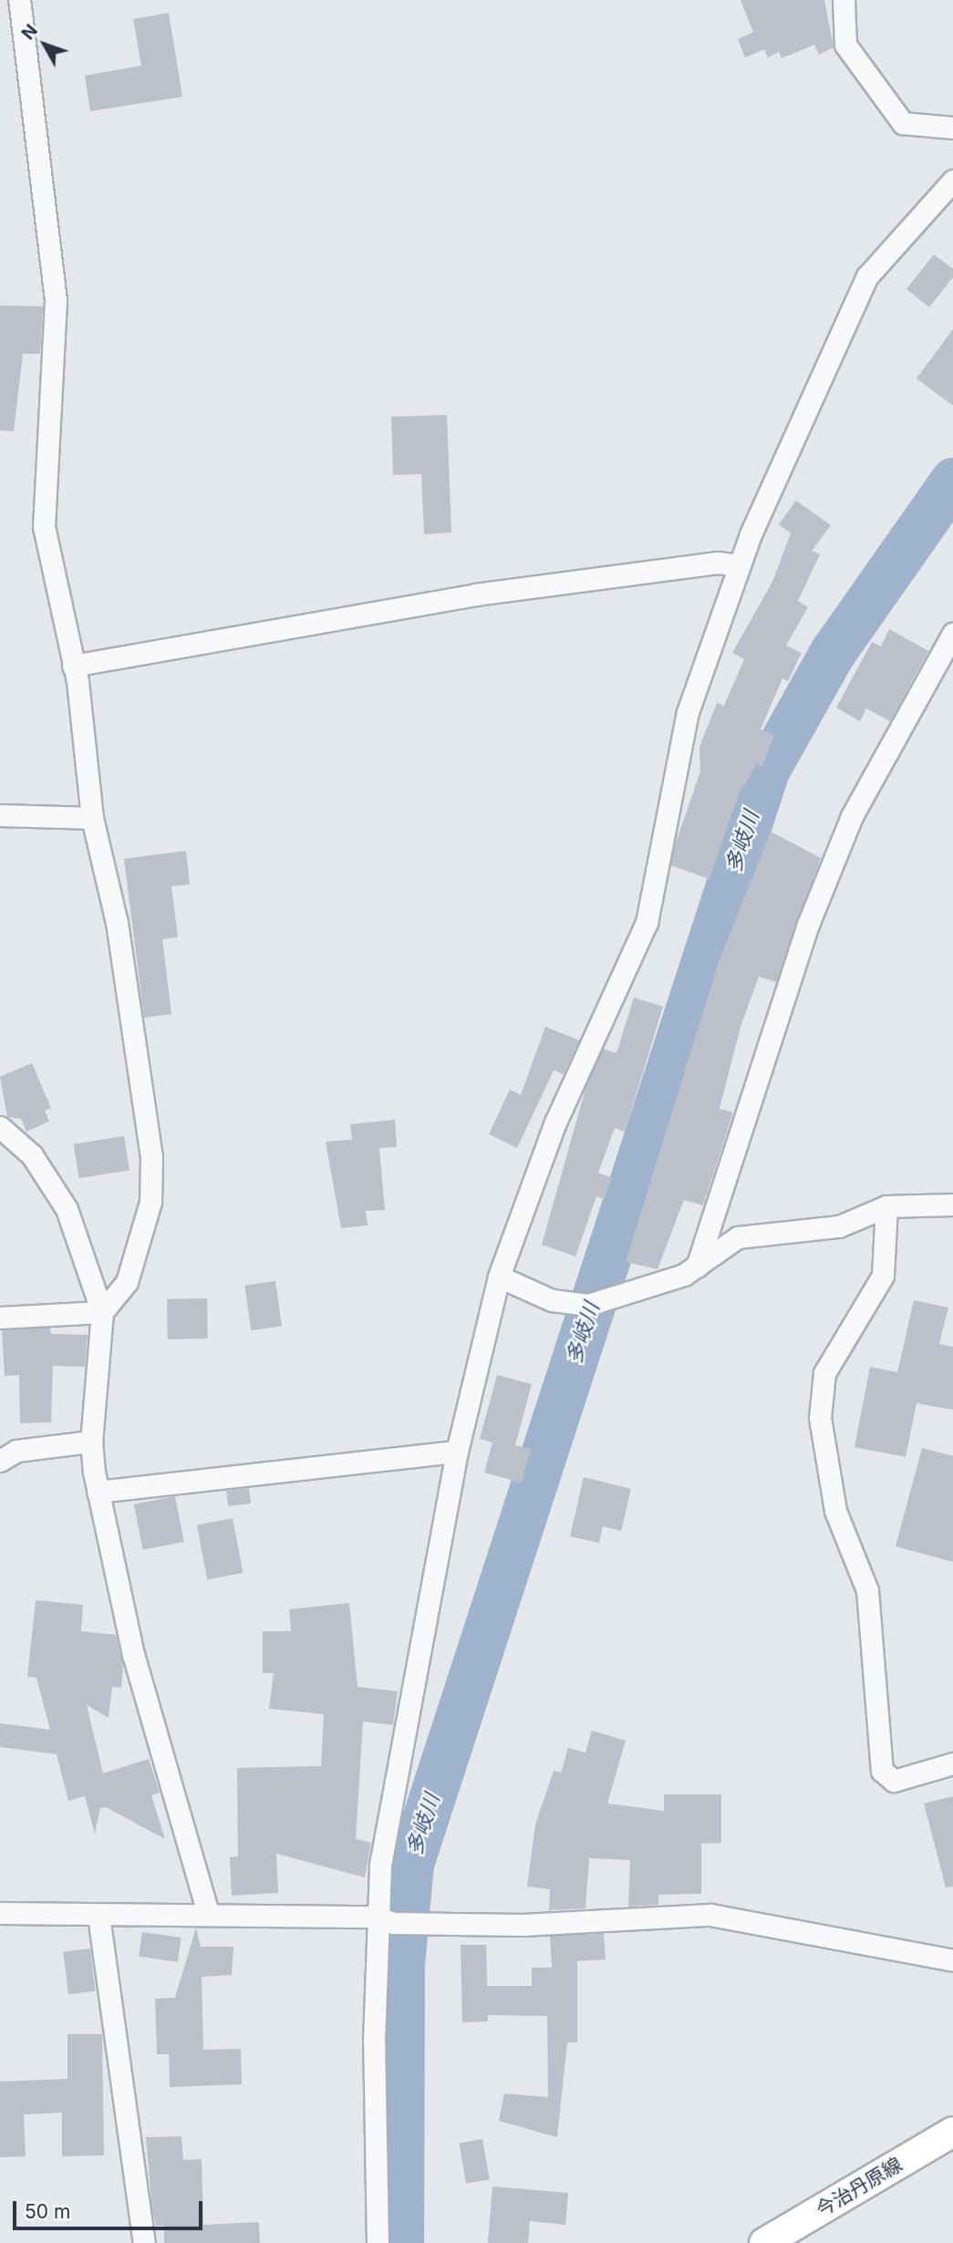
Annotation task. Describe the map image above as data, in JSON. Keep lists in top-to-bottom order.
{
  "streets": {
    "main road": ["今治丹原線"]
  },
  "water": ["多岐川"],
  "scale_bar": "50 m",
  "north": "top left"
}
